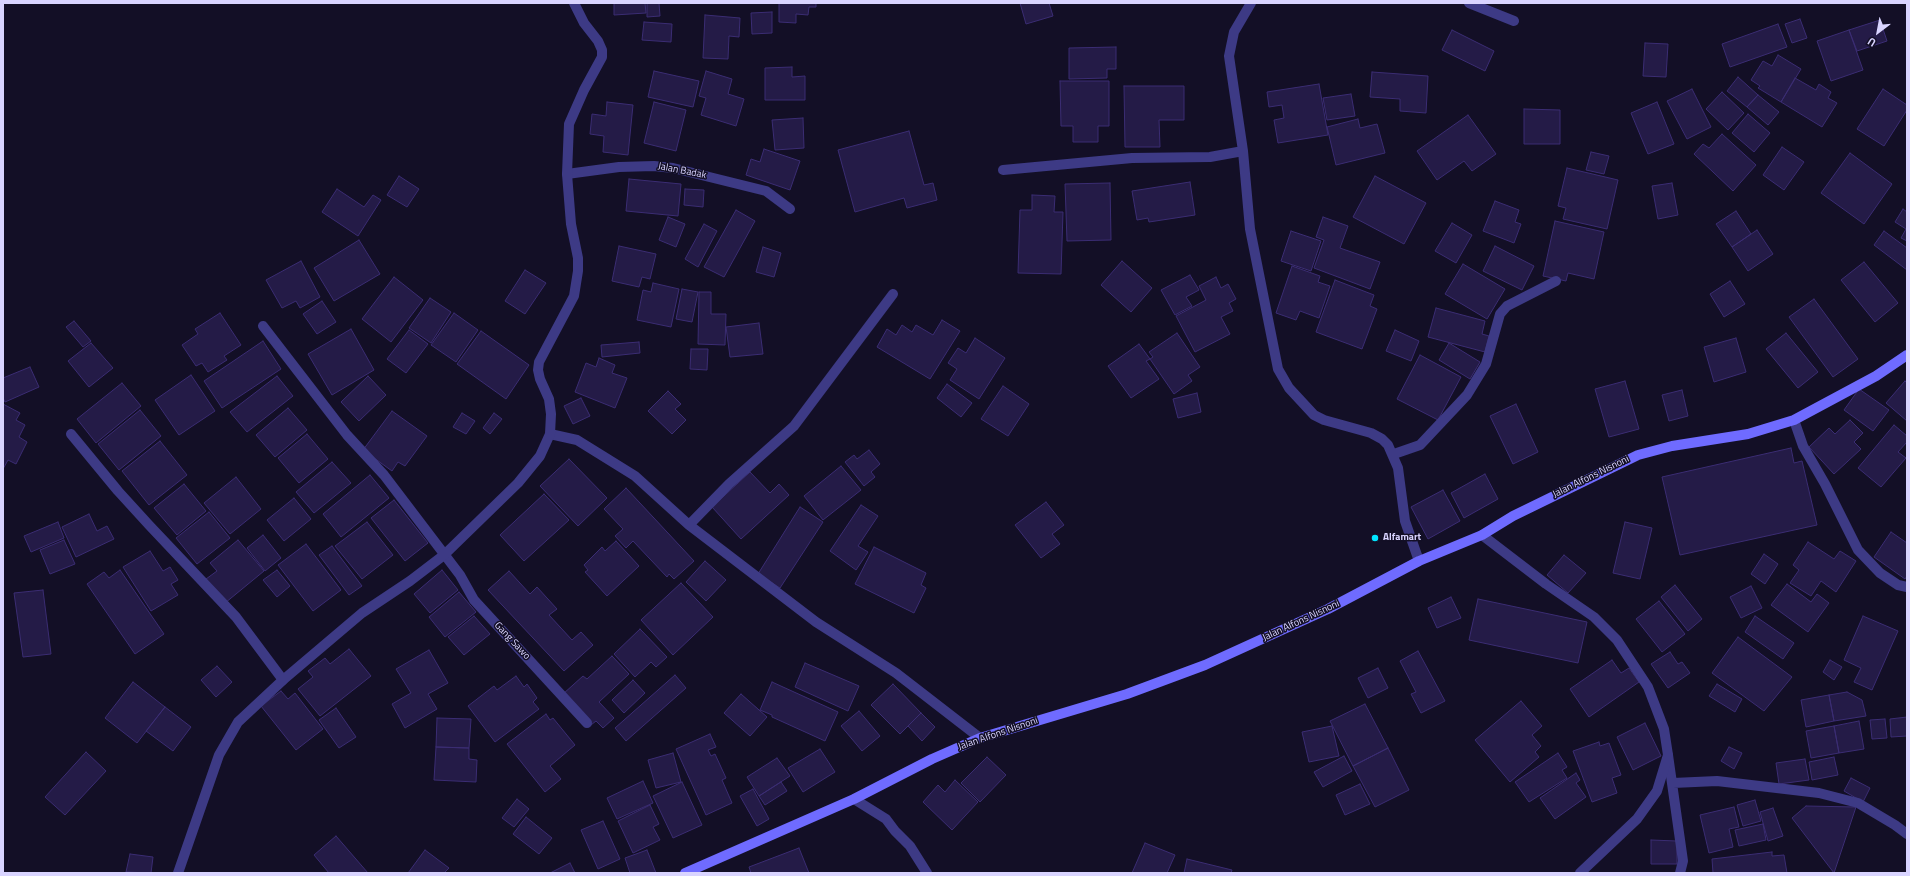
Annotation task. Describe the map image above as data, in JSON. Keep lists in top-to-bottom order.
{
  "streets": {
    "main road": ["Jalan Alfons Nisnoni"],
    "street": ["Jalan Badak", "Gang Sawo"]
  },
  "places": ["Alfamart"],
  "north": "bottom left"
}
